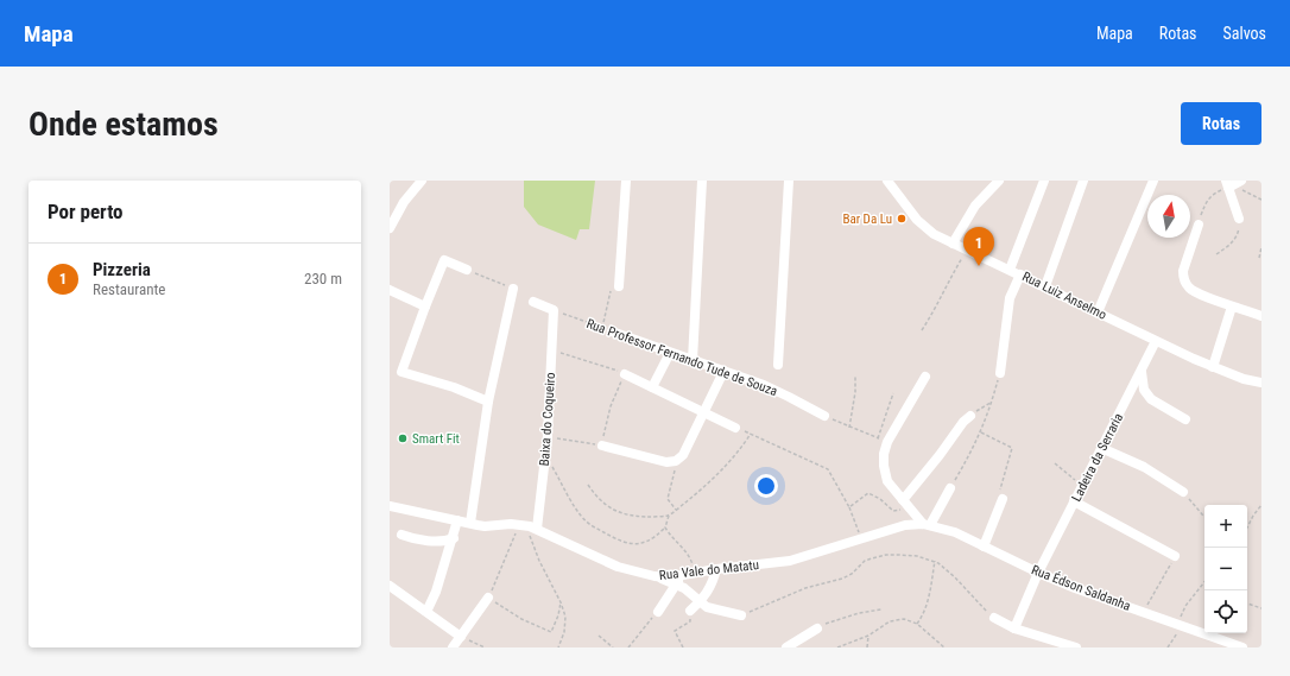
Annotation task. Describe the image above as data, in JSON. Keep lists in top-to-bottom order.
{
  "streets": {
    "street": [
      "Rua Luiz Anselmo",
      "Rua Professor Fernando Tude de Souza",
      "Baixa do Coqueiro",
      "Ladeira da Serraria",
      "Rua Vale do Matatu",
      "Rua Édson Saldanha"
    ]
  },
  "crossings": [
    ["Rua Luiz Anselmo", "Ladeira da Serraria"],
    ["Rua Professor Fernando Tude de Souza", "Baixa do Coqueiro"],
    ["Baixa do Coqueiro", "Rua Vale do Matatu"],
    ["Ladeira da Serraria", "Rua Édson Saldanha"],
    ["Rua Vale do Matatu", "Rua Édson Saldanha"]
  ],
  "places": ["Bar Da Lu", "Smart Fit"],
  "north": "top",
  "page": {
    "header": "Mapa",
    "nav": ["Mapa", "Rotas", "Salvos"],
    "buttons": "Rotas",
    "title": "Onde estamos",
    "heading": "Por perto",
    "pins": "1",
    "list": [
      {
        "mark": "1",
        "name": "Pizzeria",
        "note": "Restaurante",
        "value": "230 m"
      }
    ],
    "map_buttons": ["+", "−"]
  }
}
